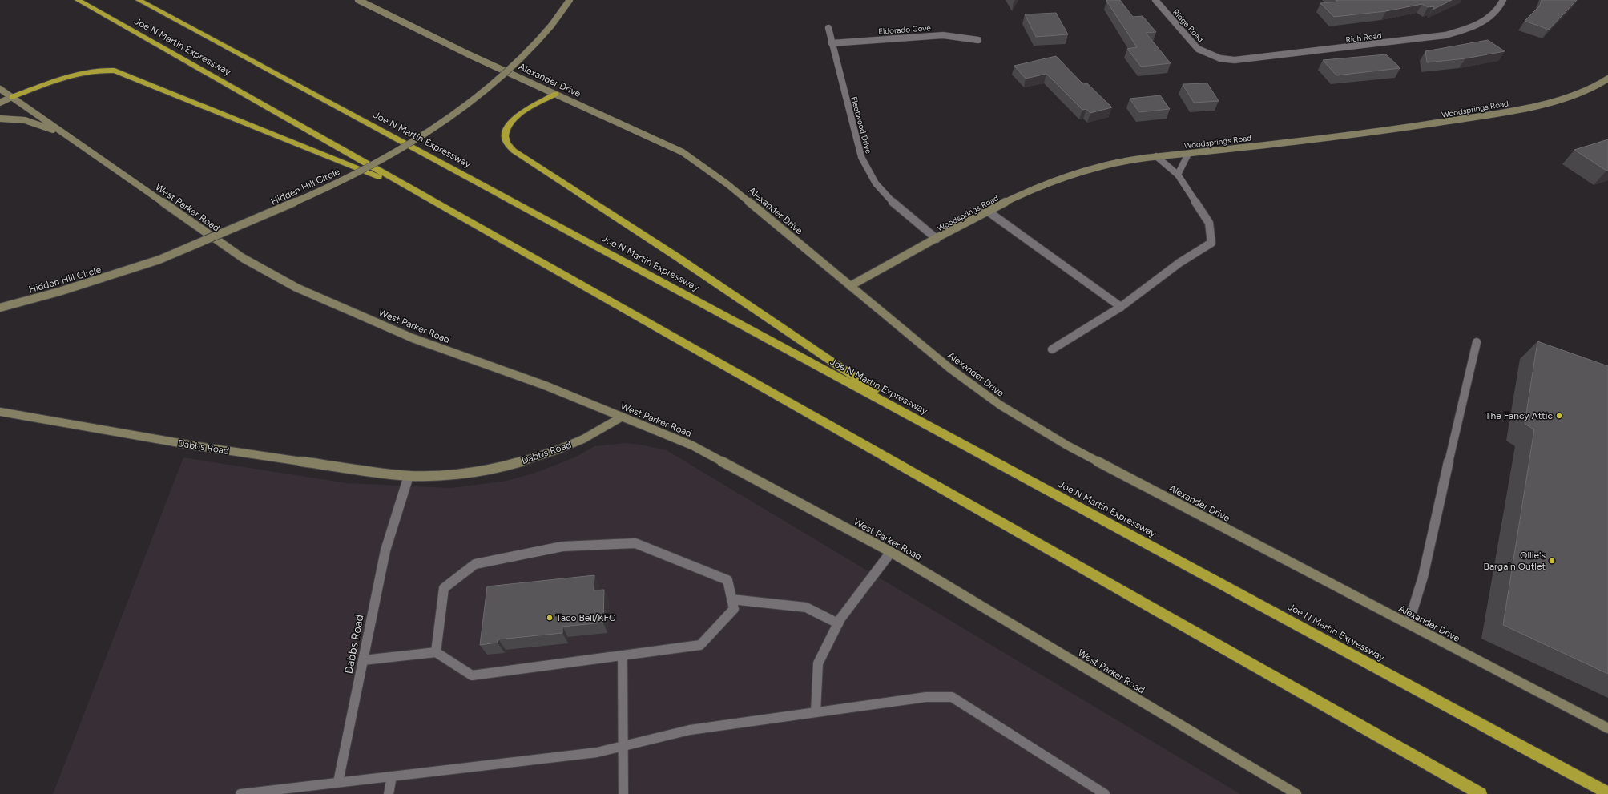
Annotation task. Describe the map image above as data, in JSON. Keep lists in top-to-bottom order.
{
  "streets": {
    "highway": ["Joe N Martin Expressway"],
    "street": [
      "Ridge Road",
      "Eldorado Cove",
      "Rich Road",
      "Alexander Drive",
      "Woodsprings Road",
      "Fleetwood Drive",
      "Hidden Hill Circle",
      "West Parker Road",
      "Dabbs Road"
    ]
  },
  "crossings": [
    ["Ridge Road", "Rich Road"],
    ["Eldorado Cove", "Fleetwood Drive"],
    ["Alexander Drive", "Woodsprings Road"],
    ["Woodsprings Road", "Fleetwood Drive"],
    ["West Parker Road", "Dabbs Road"]
  ],
  "places": ["The Fancy Attic", "Ollie's Bargain Outlet", "Taco Bell/KFC"]
}
